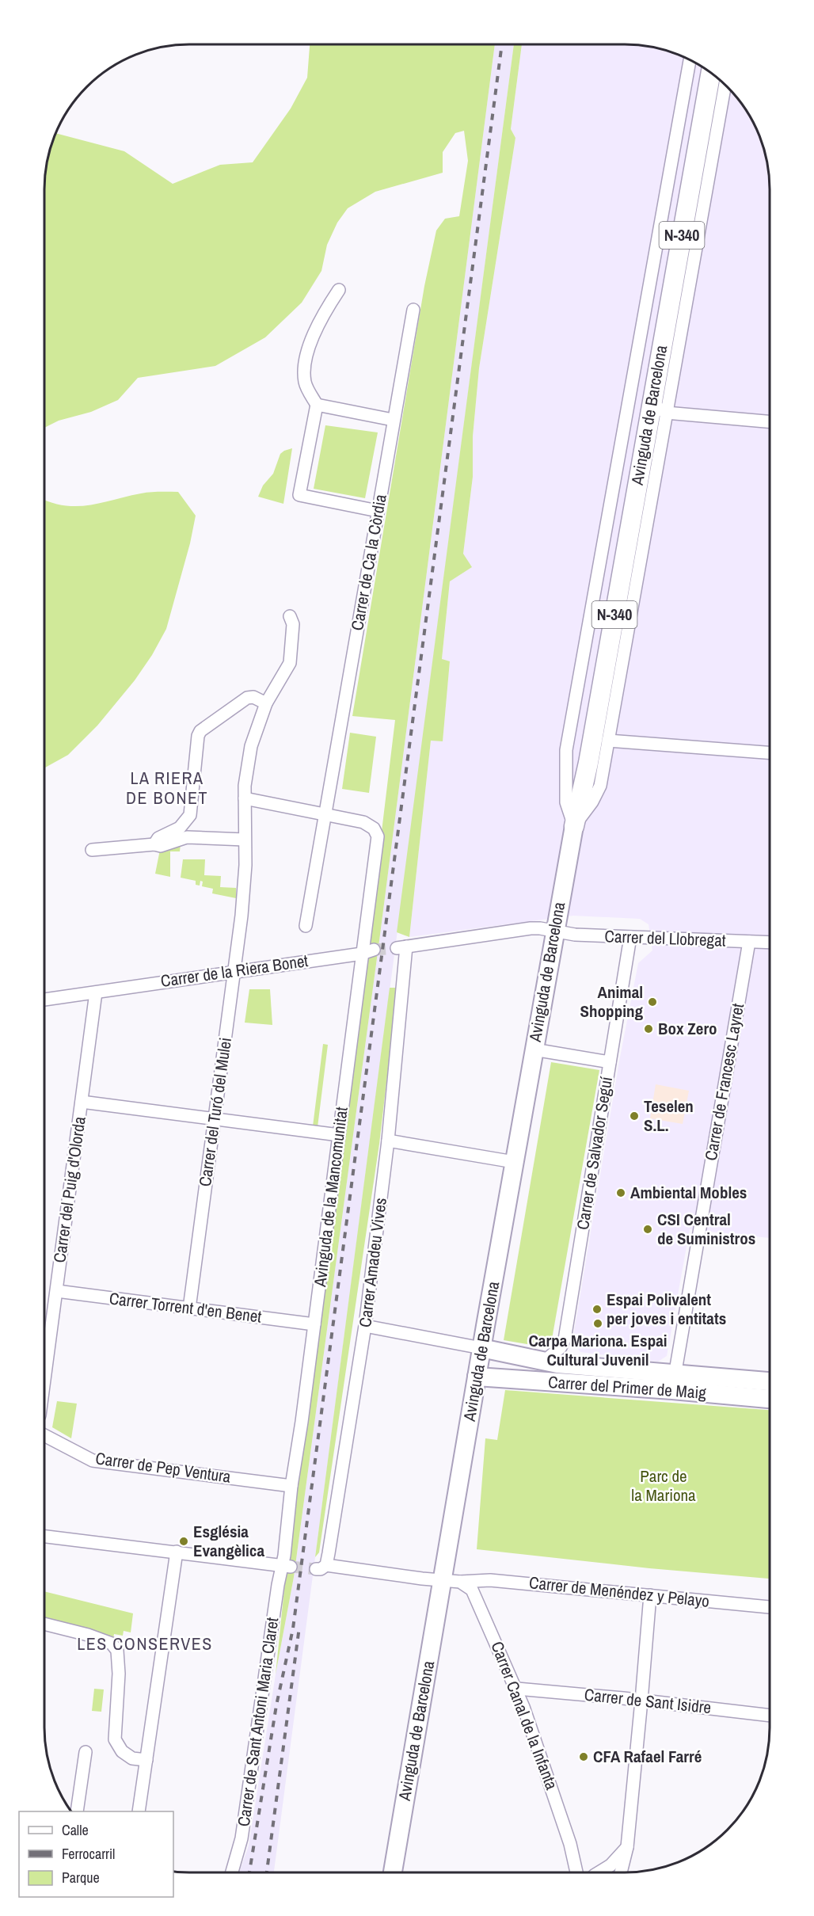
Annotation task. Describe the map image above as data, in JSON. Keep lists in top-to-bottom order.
{
  "streets": {
    "main road": ["N-340", "Avinguda de Barcelona", "Carrer del Primer de Maig"],
    "street": [
      "Carrer de Ca la Còrdia",
      "Carrer del Llobregat",
      "Carrer de la Riera Bonet",
      "Carrer de Francesc Layret",
      "Carrer del Turó del Mulei",
      "Carrer de Salvador Seguí",
      "Carrer del Puig d'Olorda",
      "Avinguda de la Mancomunitat",
      "Carrer Amadeu Vives",
      "Carrer Torrent d'en Benet",
      "Carrer de Pep Ventura",
      "Carrer de Menéndez y Pelayo",
      "Carrer de Sant Isidre",
      "Carrer Canal de la Infanta",
      "Carrer de Sant Antoni Maria Claret"
    ]
  },
  "crossings": [
    ["Avinguda de Barcelona", "Carrer del Llobregat"],
    ["Avinguda de Barcelona", "Carrer Amadeu Vives"],
    ["Avinguda de Barcelona", "Carrer del Primer de Maig"],
    ["Avinguda de Barcelona", "Carrer de Menéndez y Pelayo"],
    ["Avinguda de Barcelona", "Carrer Canal de la Infanta"],
    ["Carrer de Ca la Còrdia", "Avinguda de la Mancomunitat"],
    ["Carrer del Llobregat", "Carrer de Francesc Layret"],
    ["Carrer del Llobregat", "Carrer de Salvador Seguí"],
    ["Carrer del Llobregat", "Carrer Amadeu Vives"],
    ["Carrer de la Riera Bonet", "Carrer del Turó del Mulei"],
    ["Carrer de la Riera Bonet", "Carrer del Puig d'Olorda"],
    ["Carrer de la Riera Bonet", "Avinguda de la Mancomunitat"],
    ["Carrer de Francesc Layret", "Carrer del Primer de Maig"],
    ["Carrer del Turó del Mulei", "Carrer Torrent d'en Benet"],
    ["Carrer de Salvador Seguí", "Carrer del Primer de Maig"],
    ["Carrer del Puig d'Olorda", "Carrer Torrent d'en Benet"],
    ["Avinguda de la Mancomunitat", "Carrer Torrent d'en Benet"],
    ["Avinguda de la Mancomunitat", "Carrer de Pep Ventura"],
    ["Avinguda de la Mancomunitat", "Carrer de Sant Antoni Maria Claret"],
    ["Carrer Amadeu Vives", "Carrer de Menéndez y Pelayo"],
    ["Carrer de Menéndez y Pelayo", "Carrer Canal de la Infanta"],
    ["Carrer de Sant Isidre", "Carrer Canal de la Infanta"]
  ],
  "districts": ["LA RIERA DE BONET", "LES CONSERVES"],
  "parks": ["Parc de la Mariona"],
  "places": [
    "Animal Shopping",
    "Box Zero",
    "Teselen S.L.",
    "Ambiental Mobles",
    "CSI Central de Suministros",
    "Espai Polivalent per joves i entitats",
    "Carpa Mariona. Espai Cultural Juvenil",
    "Església Evangèlica",
    "CFA Rafael Farré"
  ],
  "legend": ["Calle", "Ferrocarril", "Parque"]
}
